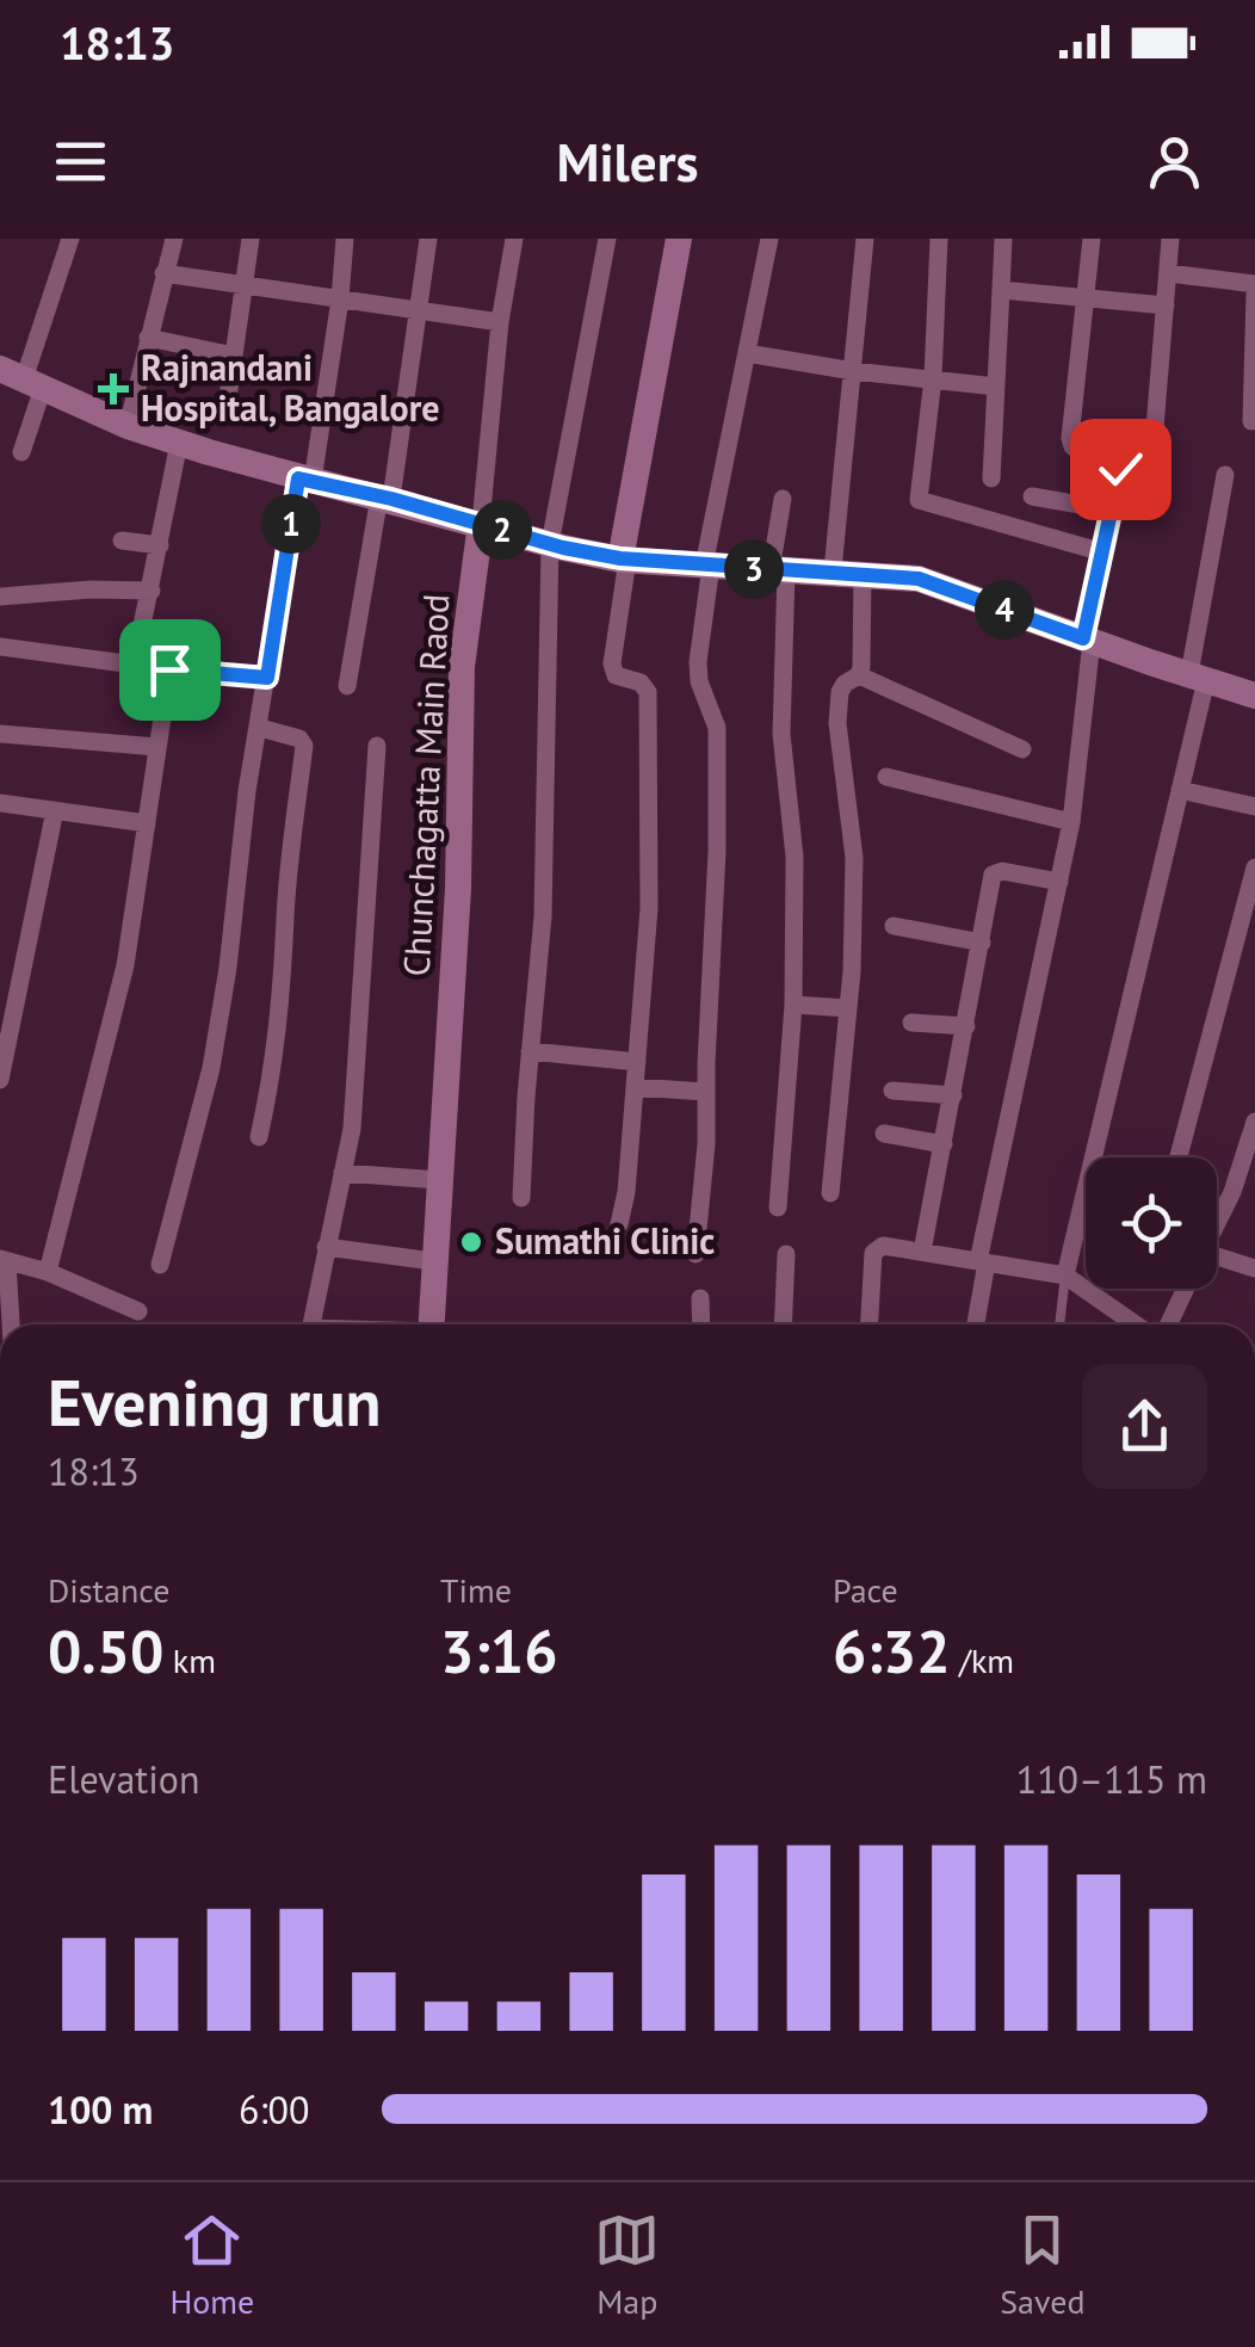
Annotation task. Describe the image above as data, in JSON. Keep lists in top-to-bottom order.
{
  "streets": {
    "street": ["Chunchagatta Main Raod"]
  },
  "places": {
    "health": ["Rajnandani Hospital, Bangalore"],
    "other": ["Sumathi Clinic"]
  },
  "page": {
    "status": "18:13",
    "header": "Milers",
    "pins": [
      "1",
      "2",
      "3",
      "4"
    ],
    "heading": ["Evening run", "18:13"],
    "stats": [
      ["Distance", "0.50 km"],
      ["Time", "3:16"],
      ["Pace", "6:32 /km"]
    ],
    "chart": ["Elevation", "110–115 m"],
    "list": [
      {
        "name": "100 m",
        "note": "6:00"
      }
    ],
    "tabs": ["Home", "Map", "Saved"]
  }
}
